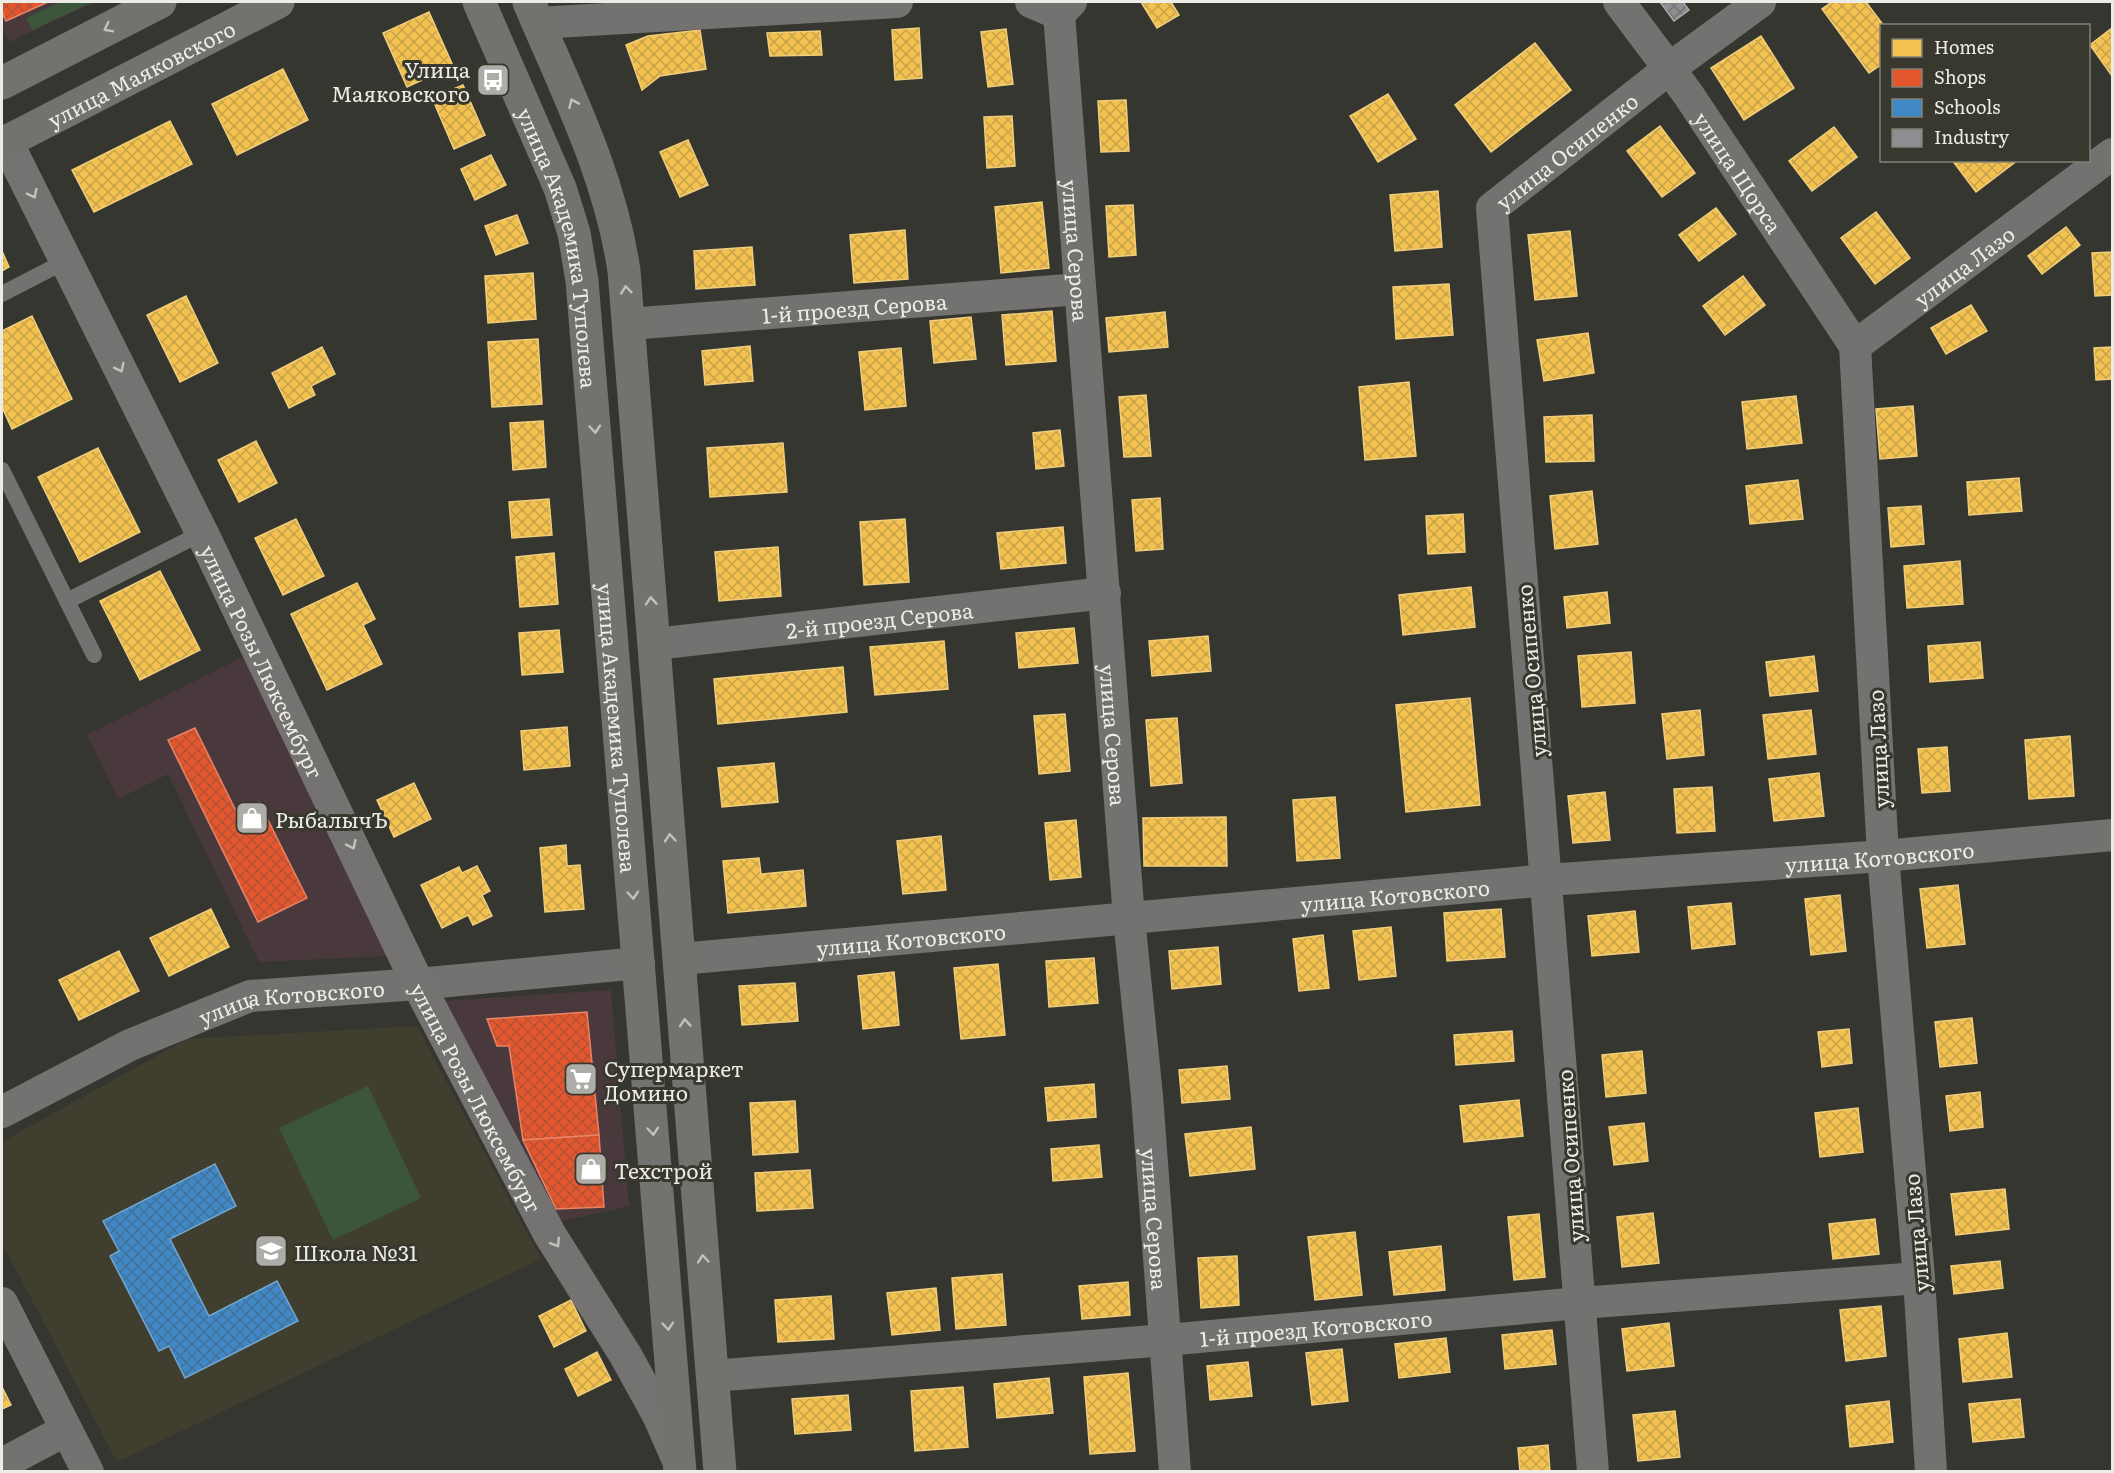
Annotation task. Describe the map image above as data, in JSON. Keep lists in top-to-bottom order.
{
  "streets": {
    "main road": ["улица Маяковского", "улица Академика Туполева"],
    "street": [
      "улица Осипенко",
      "улица Щорса",
      "улица Серова",
      "улица Лазо",
      "1-й проезд Серова",
      "2-й проезд Серова",
      "улица Розы Люксембург",
      "улица Котовского",
      "1-й проезд Котовского"
    ]
  },
  "crossings": [
    ["улица Маяковского", "улица Розы Люксембург"],
    ["улица Осипенко", "улица Щорса"],
    ["улица Осипенко", "улица Котовского"],
    ["улица Осипенко", "1-й проезд Котовского"],
    ["улица Щорса", "улица Лазо"],
    ["улица Академика Туполева", "1-й проезд Серова"],
    ["улица Академика Туполева", "2-й проезд Серова"],
    ["улица Академика Туполева", "улица Розы Люксембург"],
    ["улица Академика Туполева", "улица Котовского"],
    ["улица Академика Туполева", "1-й проезд Котовского"],
    ["улица Серова", "1-й проезд Серова"],
    ["улица Серова", "2-й проезд Серова"],
    ["улица Серова", "улица Котовского"],
    ["улица Серова", "1-й проезд Котовского"],
    ["улица Лазо", "улица Котовского"],
    ["улица Лазо", "1-й проезд Котовского"],
    ["улица Розы Люксембург", "улица Котовского"]
  ],
  "one_way": ["улица Розы Люксембург"],
  "places": {
    "bus stop": ["Улица Маяковского"],
    "shop": ["РыбалычЪ", "Техстрой"],
    "supermarket": ["Супермаркет Домино"],
    "school or university": ["Школа №31"]
  },
  "legend": [
    "Homes",
    "Shops",
    "Schools",
    "Industry"
  ]
}
